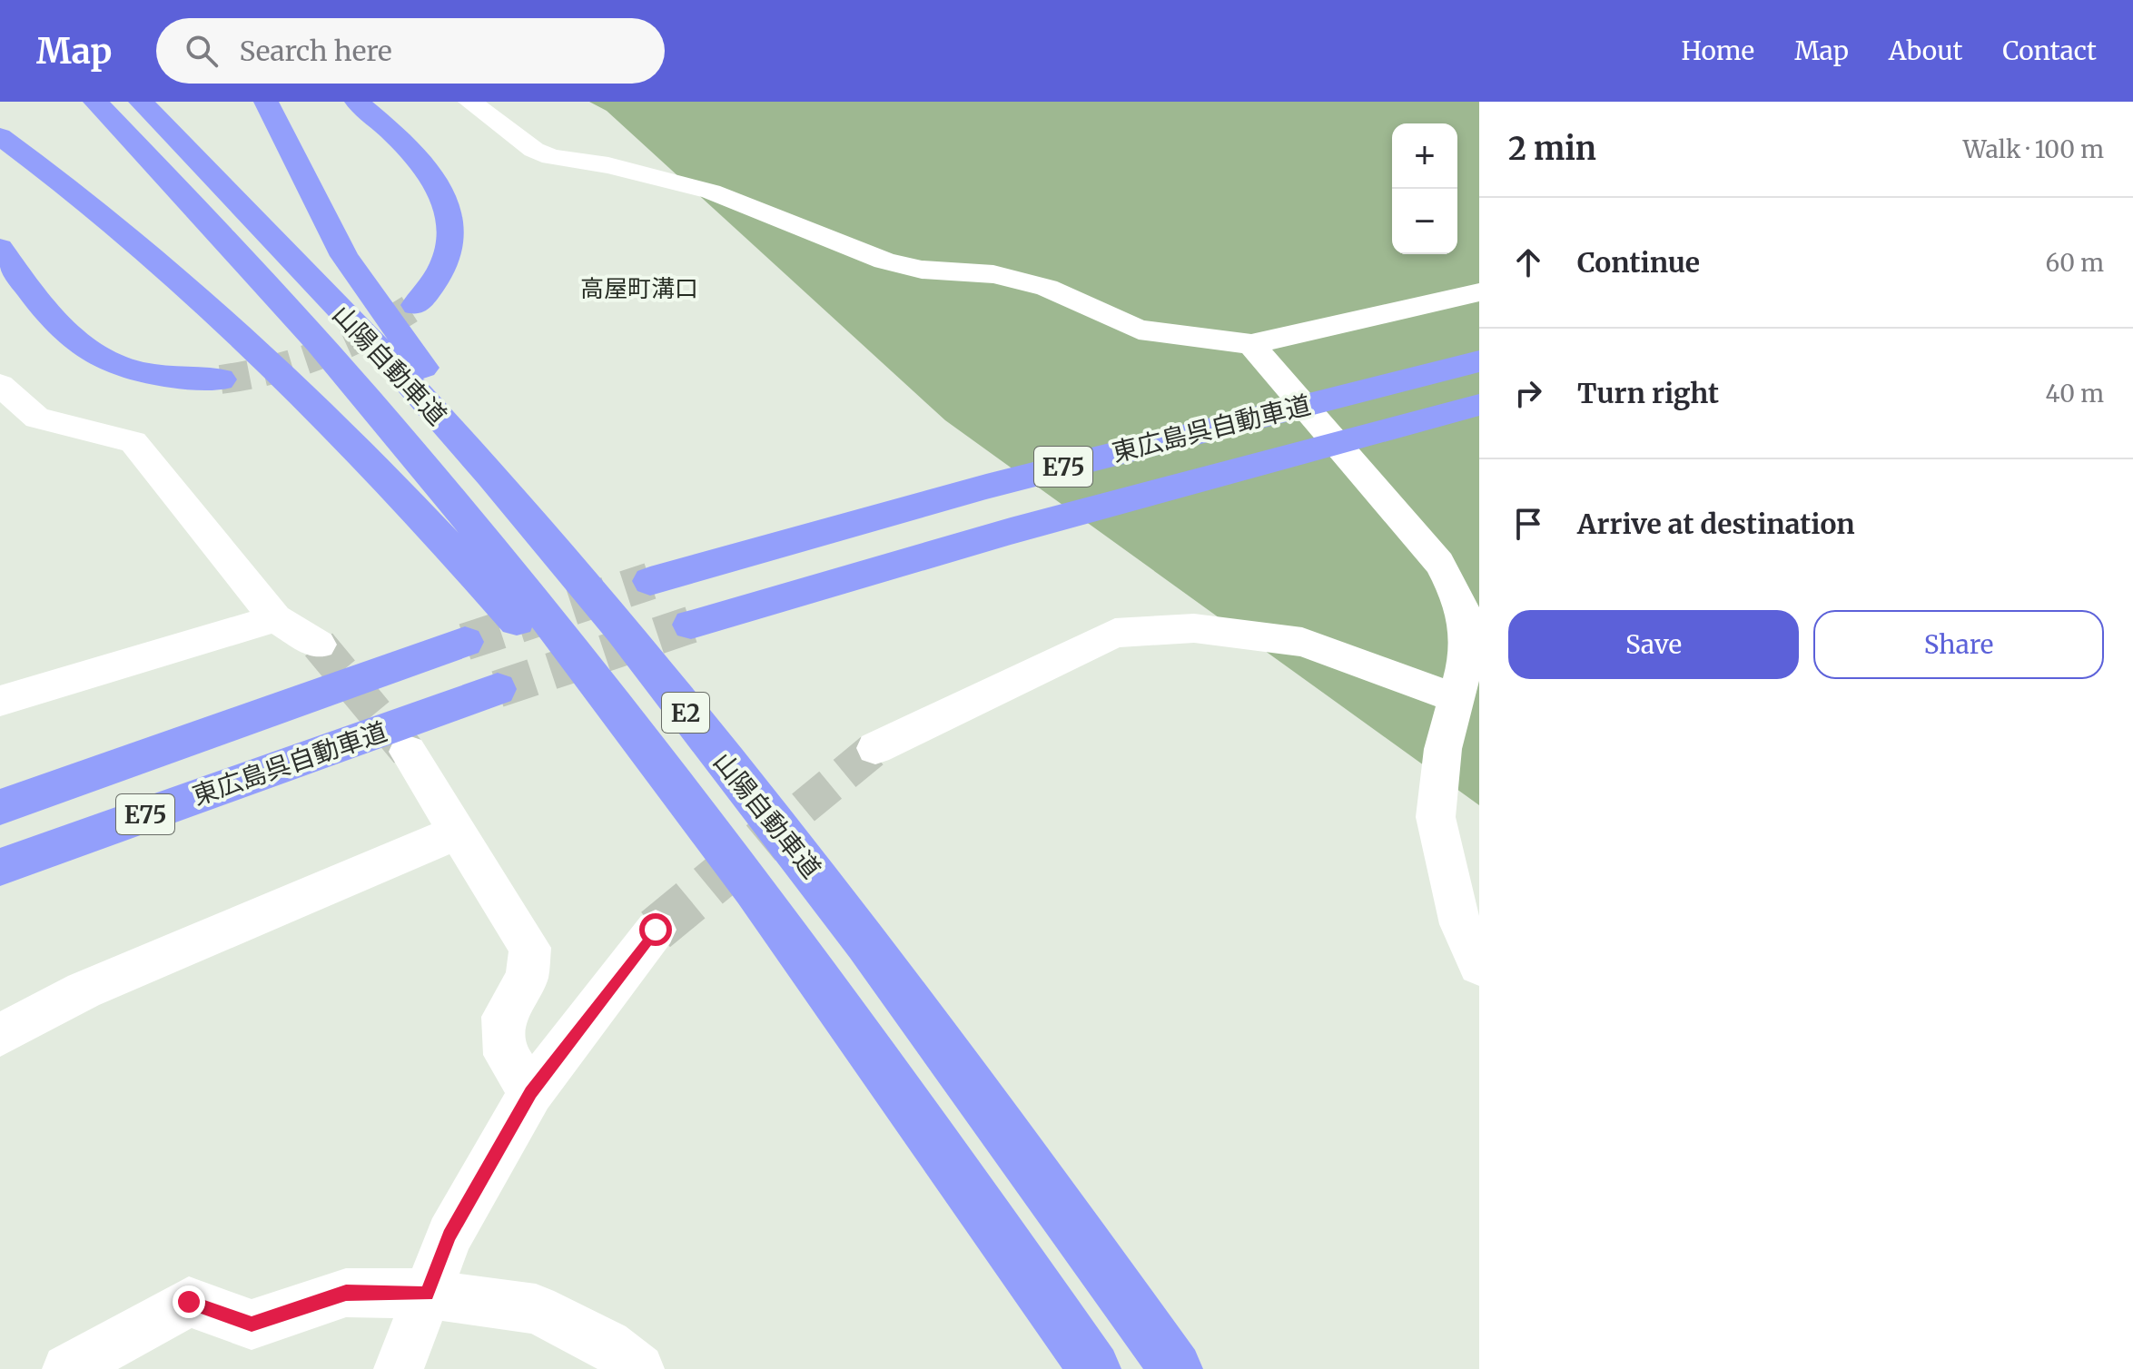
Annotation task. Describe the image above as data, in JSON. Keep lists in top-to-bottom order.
{
  "streets": {
    "highway": [
      "山陽自動車道",
      "東広島呉自動車道",
      "E75",
      "E2"
    ]
  },
  "districts": ["高屋町溝口"],
  "page": {
    "header": "Map",
    "search": "Search here",
    "nav": [
      "Home",
      "Map",
      "About",
      "Contact"
    ],
    "heading": ["2 min", "Walk · 100 m"],
    "map_buttons": ["+", "−"],
    "list": [
      ["Continue", "60 m"],
      ["Turn right", "40 m"],
      "Arrive at destination"
    ],
    "buttons": ["Save", "Share"]
  }
}
